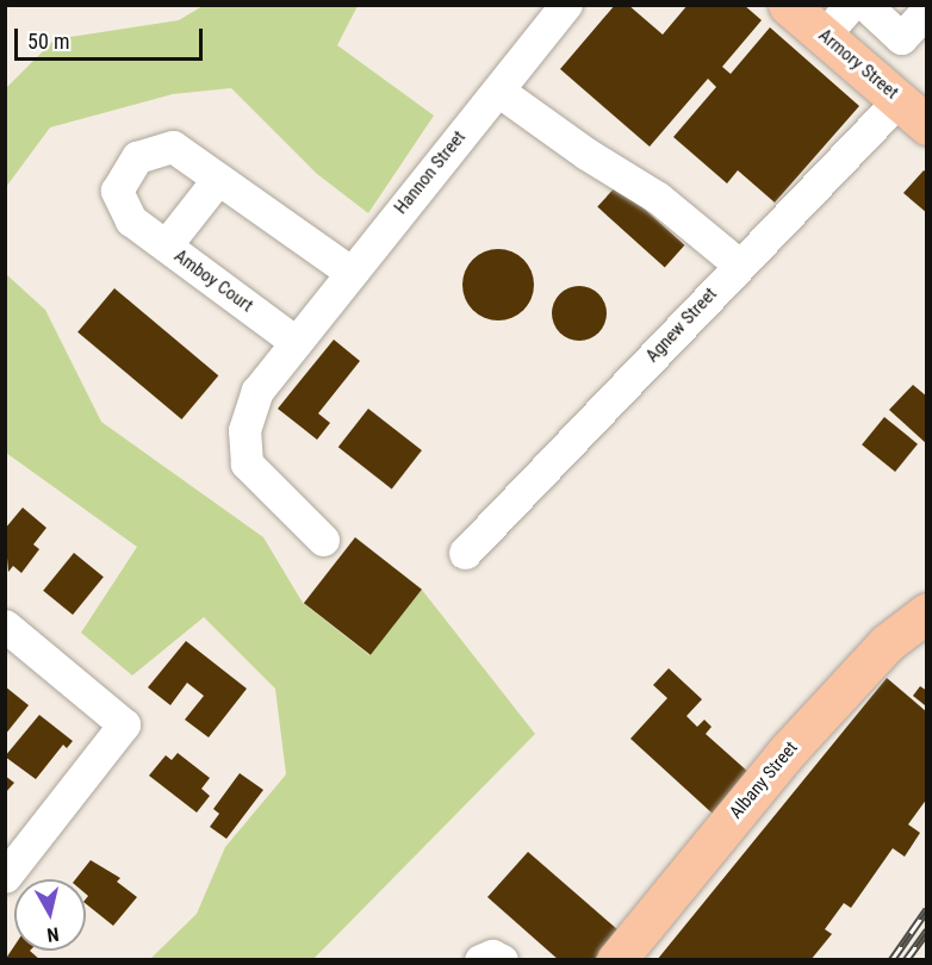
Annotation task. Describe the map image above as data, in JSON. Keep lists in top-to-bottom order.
{
  "streets": {
    "main road": ["Armory Street", "Albany Street"],
    "street": ["Hannon Street", "Amboy Court", "Agnew Street"]
  },
  "crossings": [
    ["Armory Street", "Agnew Street"],
    ["Hannon Street", "Amboy Court"]
  ],
  "scale_bar": "50 m",
  "north": "bottom"
}
